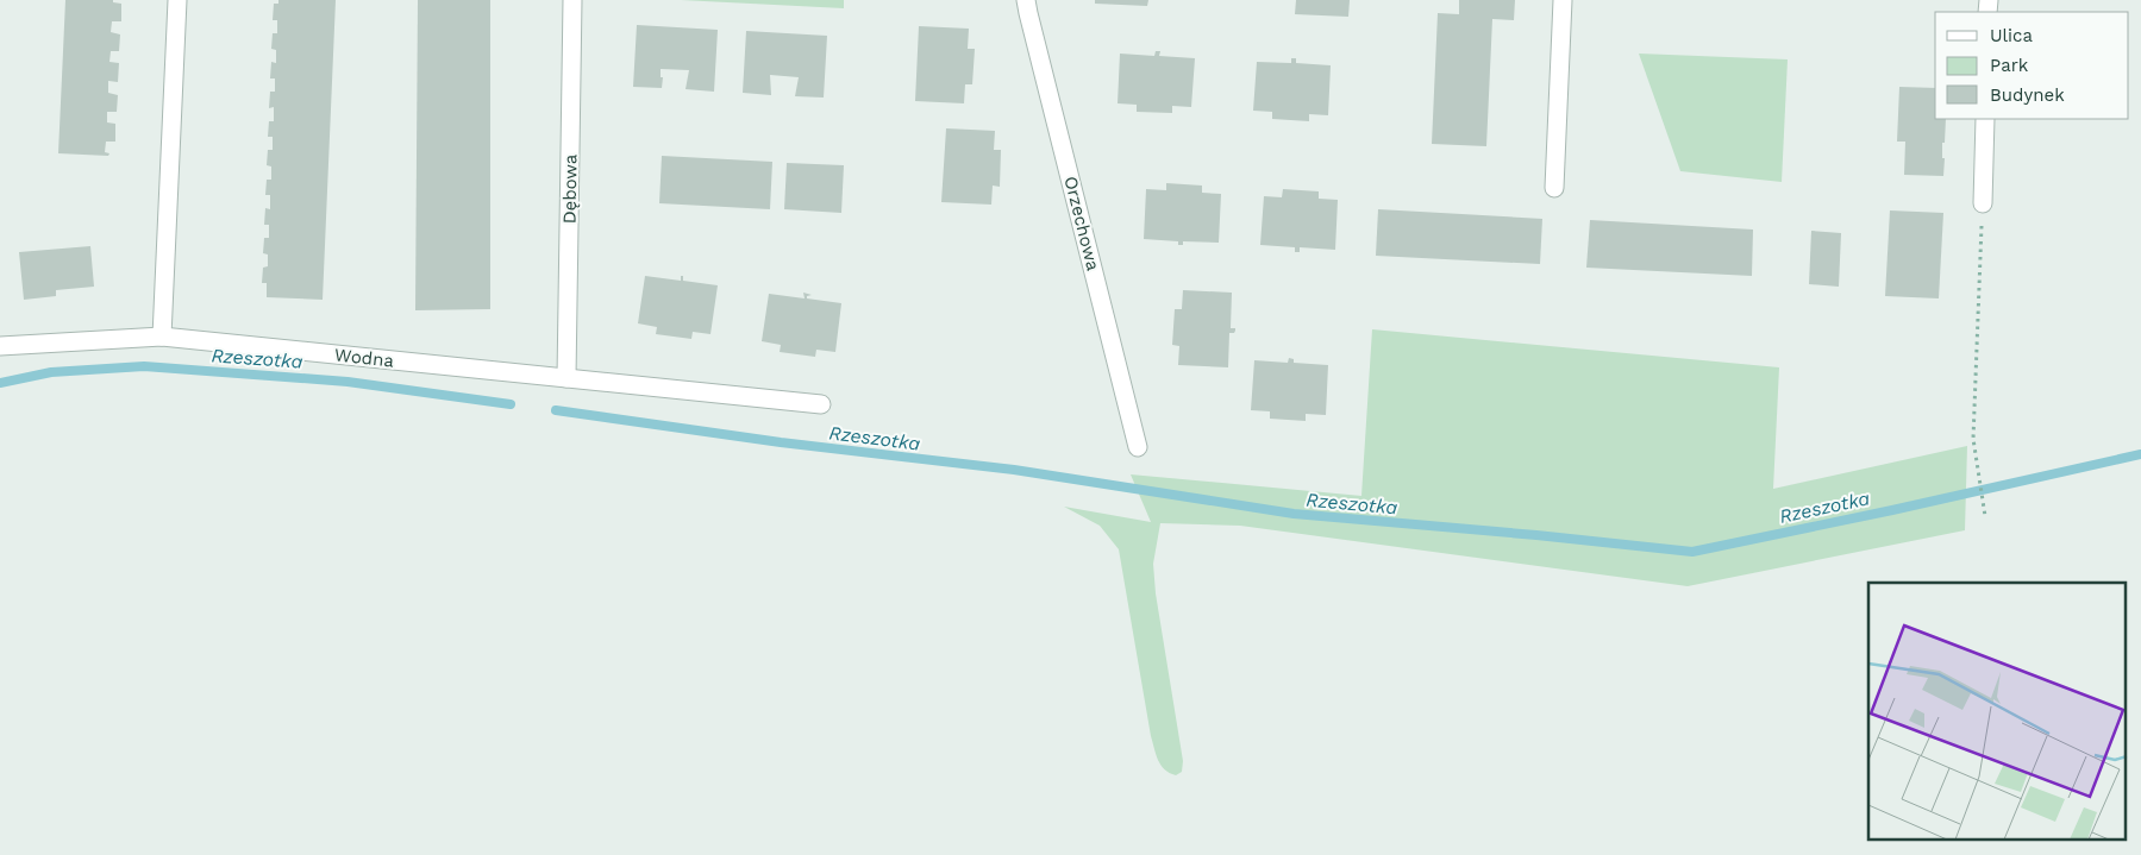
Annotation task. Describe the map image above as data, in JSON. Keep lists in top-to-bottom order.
{
  "streets": {
    "street": ["Dębowa", "Orzechowa", "Wodna"]
  },
  "crossings": [
    ["Dębowa", "Wodna"]
  ],
  "water": ["Rzeszotka"],
  "legend": ["Ulica", "Park", "Budynek"]
}
